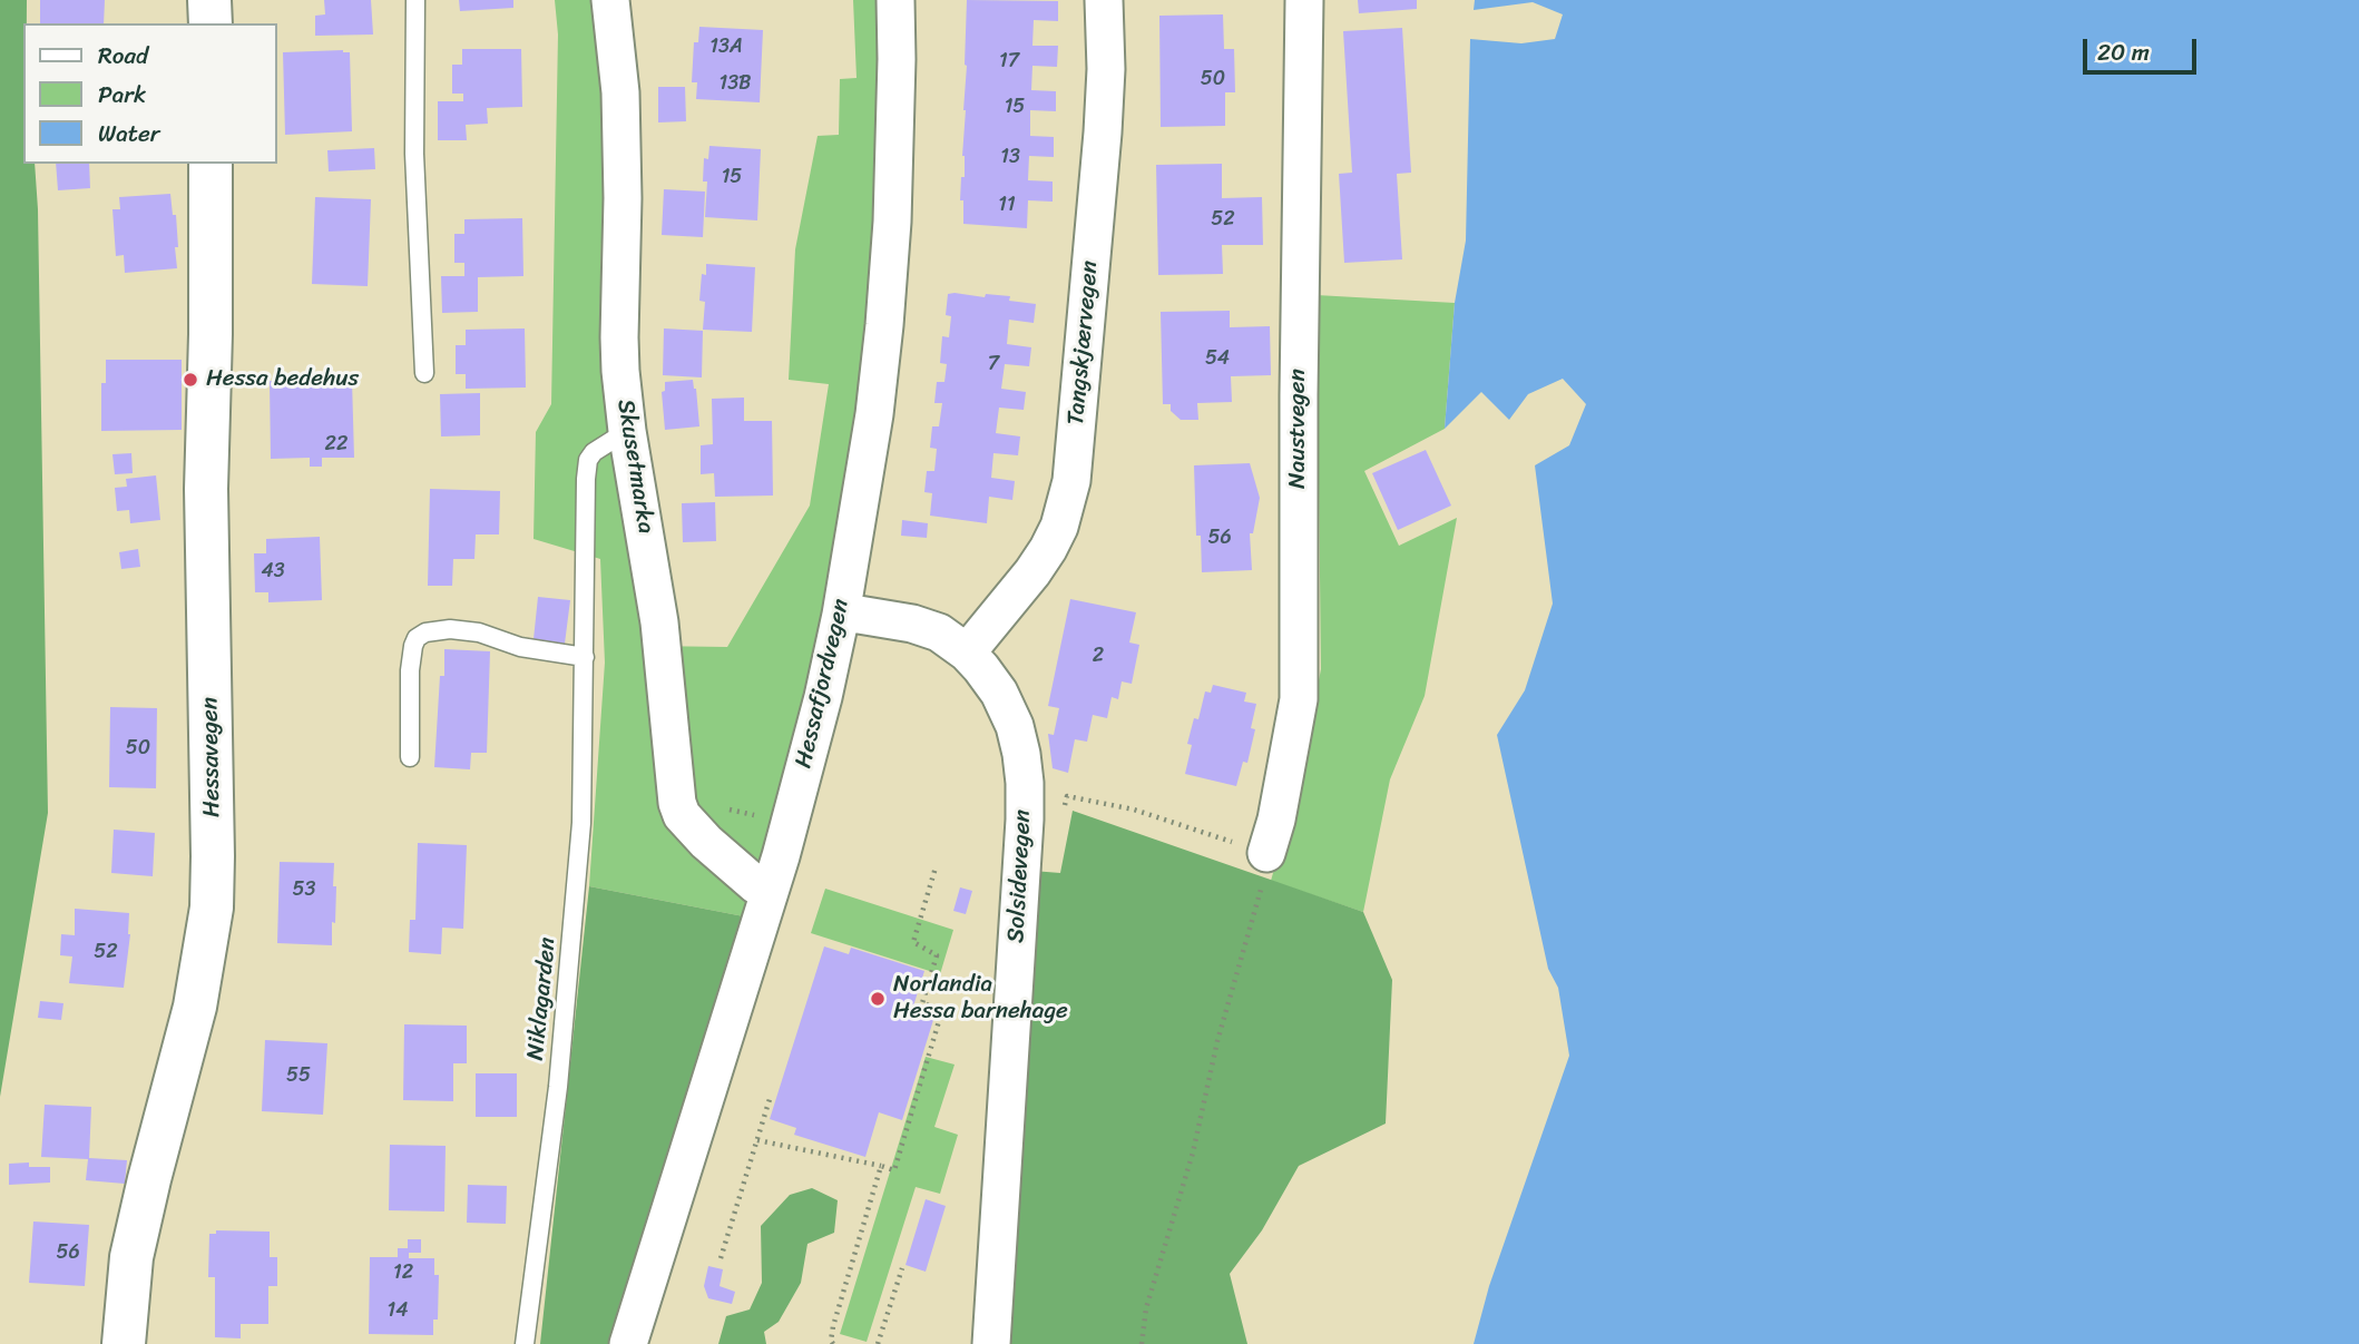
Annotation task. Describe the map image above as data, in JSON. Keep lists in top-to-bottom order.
{
  "streets": {
    "street": [
      "Tangskjærvegen",
      "Naustvegen",
      "Skusetmarka",
      "Hessafjordvegen",
      "Hessavegen",
      "Solsidevegen"
    ],
    "lane": ["Niklagarden"]
  },
  "crossings": [
    ["Tangskjærvegen", "Solsidevegen"],
    ["Skusetmarka", "Hessafjordvegen"],
    ["Skusetmarka", "Niklagarden"],
    ["Hessafjordvegen", "Solsidevegen"]
  ],
  "places": ["Hessa bedehus", "Norlandia Hessa barnehage"],
  "house_numbers": [
    "13A",
    "17",
    "50",
    "13B",
    "15",
    "13",
    "15",
    "11",
    "52",
    "54",
    "7",
    "22",
    "56",
    "43",
    "2",
    "50",
    "53",
    "52",
    "55",
    "56",
    "12",
    "14"
  ],
  "legend": ["Road", "Park", "Water"],
  "scale_bar": "20 m"
}
